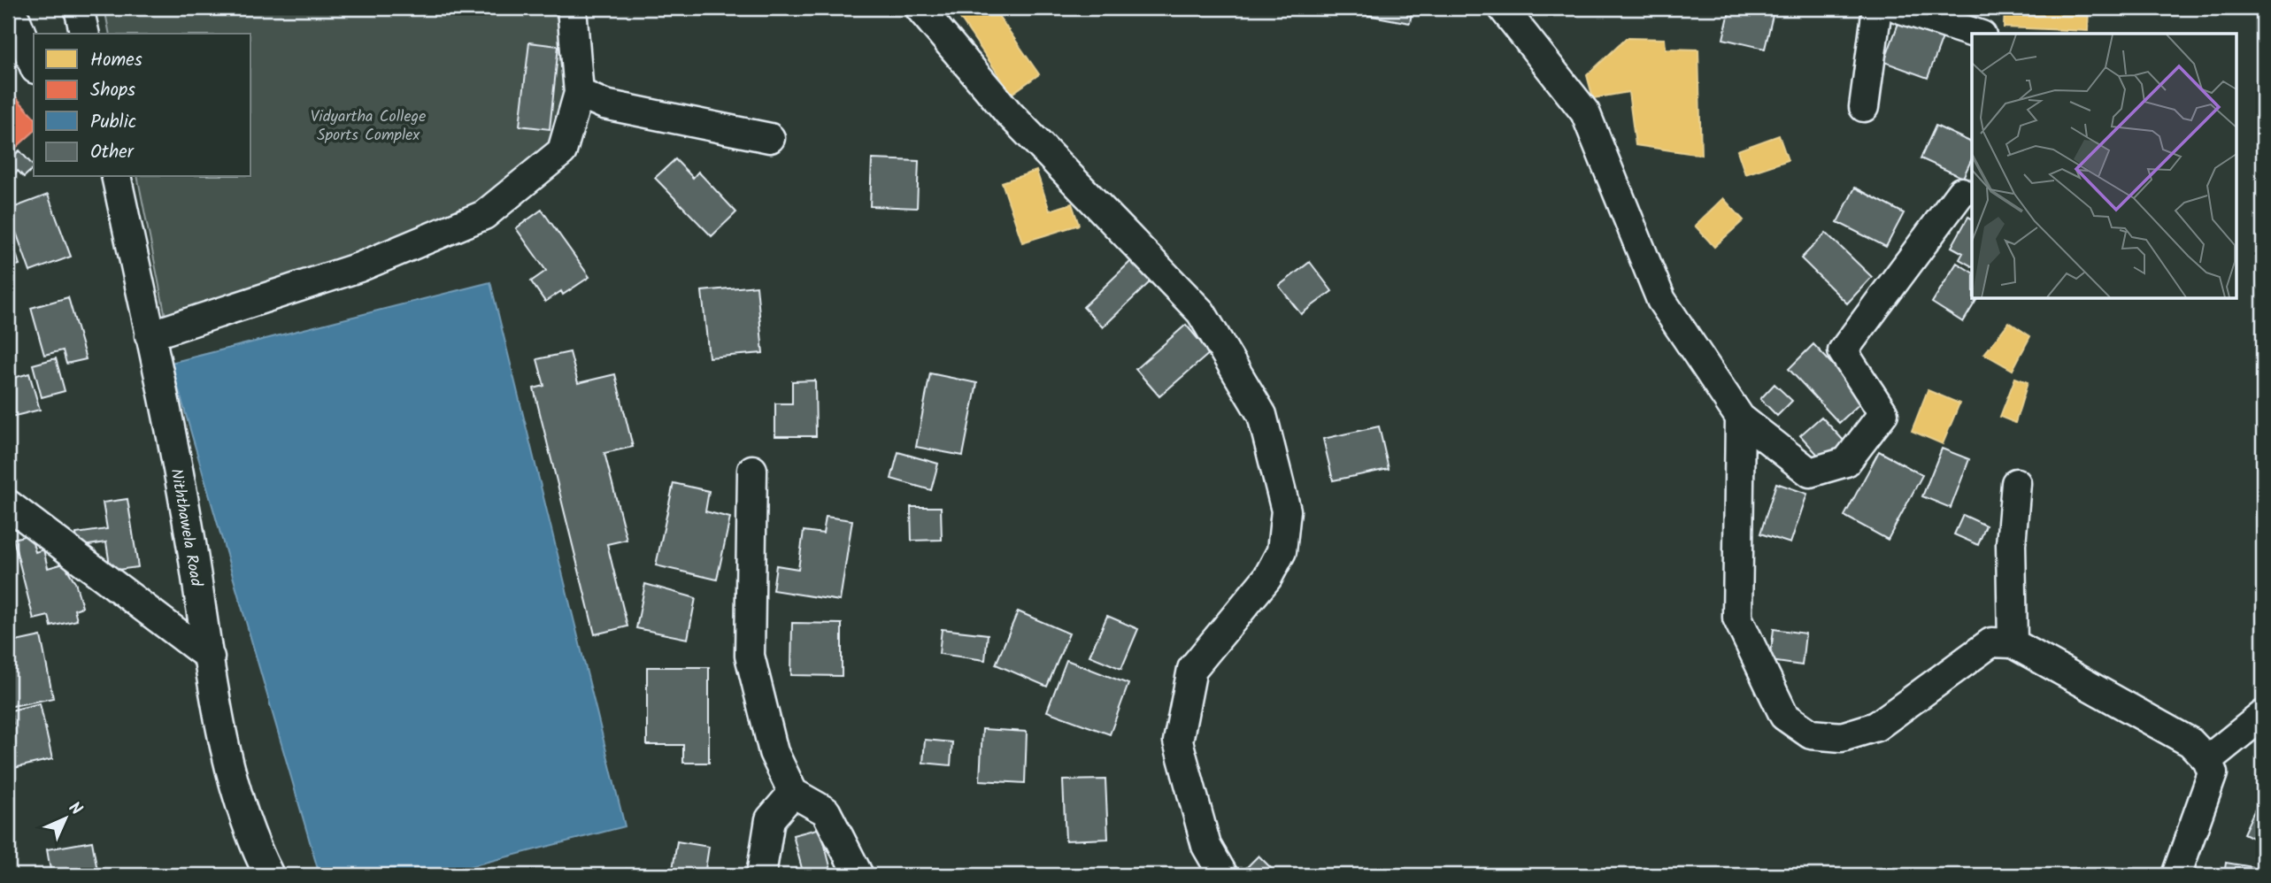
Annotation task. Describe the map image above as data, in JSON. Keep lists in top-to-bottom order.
{
  "streets": {
    "street": ["Niththawela Road"]
  },
  "parks": ["Vidyartha College Sports Complex"],
  "legend": [
    "Homes",
    "Shops",
    "Public",
    "Other"
  ],
  "north": "top right"
}
